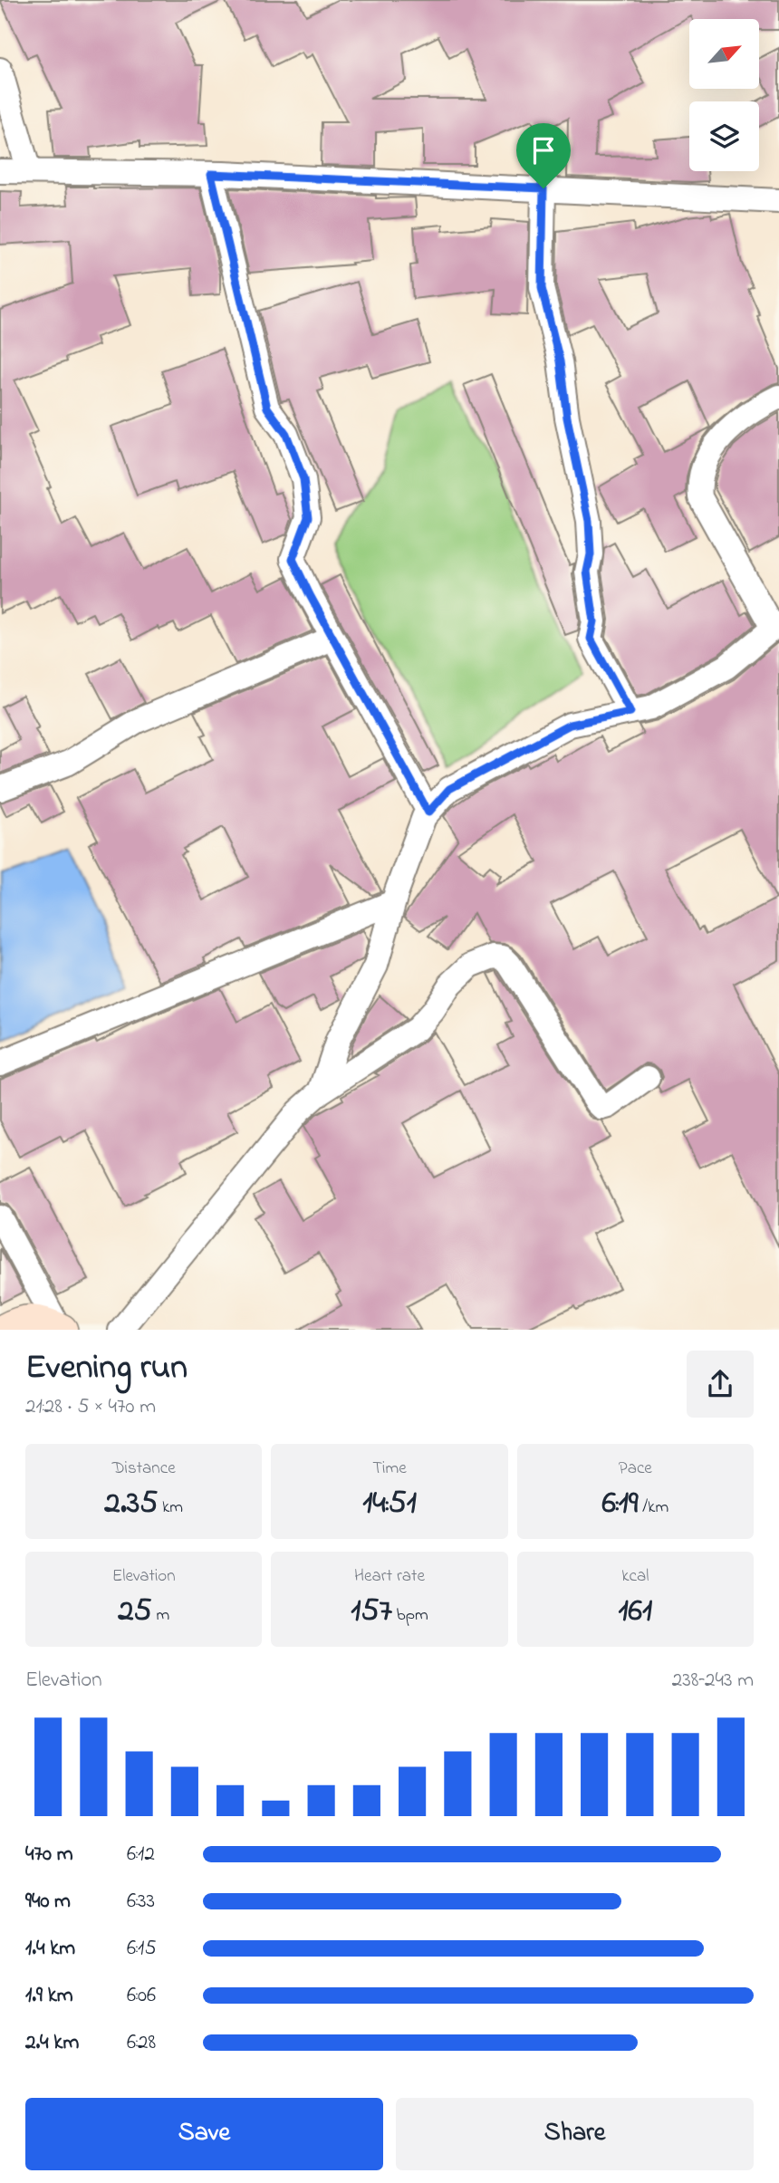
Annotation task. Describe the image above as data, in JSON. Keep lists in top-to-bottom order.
{
  "north": "top right",
  "page": {
    "heading": ["Evening run", "21:28 · 5 × 470 m"],
    "stats": [
      ["Distance", "2.35 km"],
      ["Time", "14:51"],
      ["Pace", "6:19 /km"],
      ["Elevation", "25 m"],
      ["Heart rate", "157 bpm"],
      ["kcal", "161"]
    ],
    "chart": ["Elevation", "238–243 m"],
    "list": [
      {
        "name": "470 m",
        "note": "6:12"
      },
      {
        "name": "940 m",
        "note": "6:33"
      },
      {
        "name": "1.4 km",
        "note": "6:15"
      },
      {
        "name": "1.9 km",
        "note": "6:06"
      },
      {
        "name": "2.4 km",
        "note": "6:28"
      }
    ],
    "buttons": ["Save", "Share"]
  }
}
